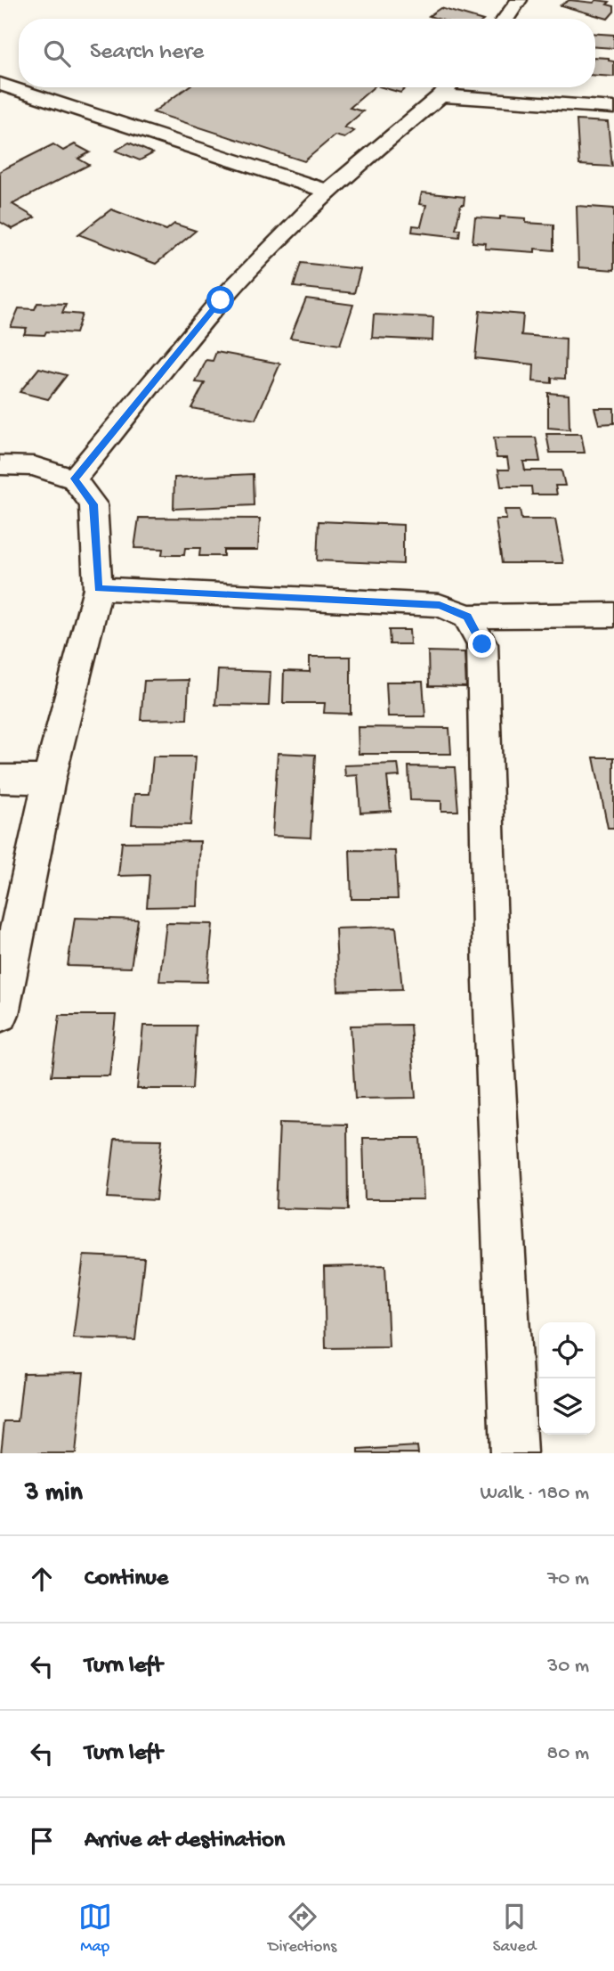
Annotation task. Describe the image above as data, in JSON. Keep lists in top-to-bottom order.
{
  "page": {
    "search": "Search here",
    "heading": ["3 min", "Walk · 180 m"],
    "list": [
      ["Continue", "70 m"],
      ["Turn left", "30 m"],
      ["Turn left", "80 m"],
      "Arrive at destination"
    ],
    "nav": ["Map", "Directions", "Saved"]
  }
}
